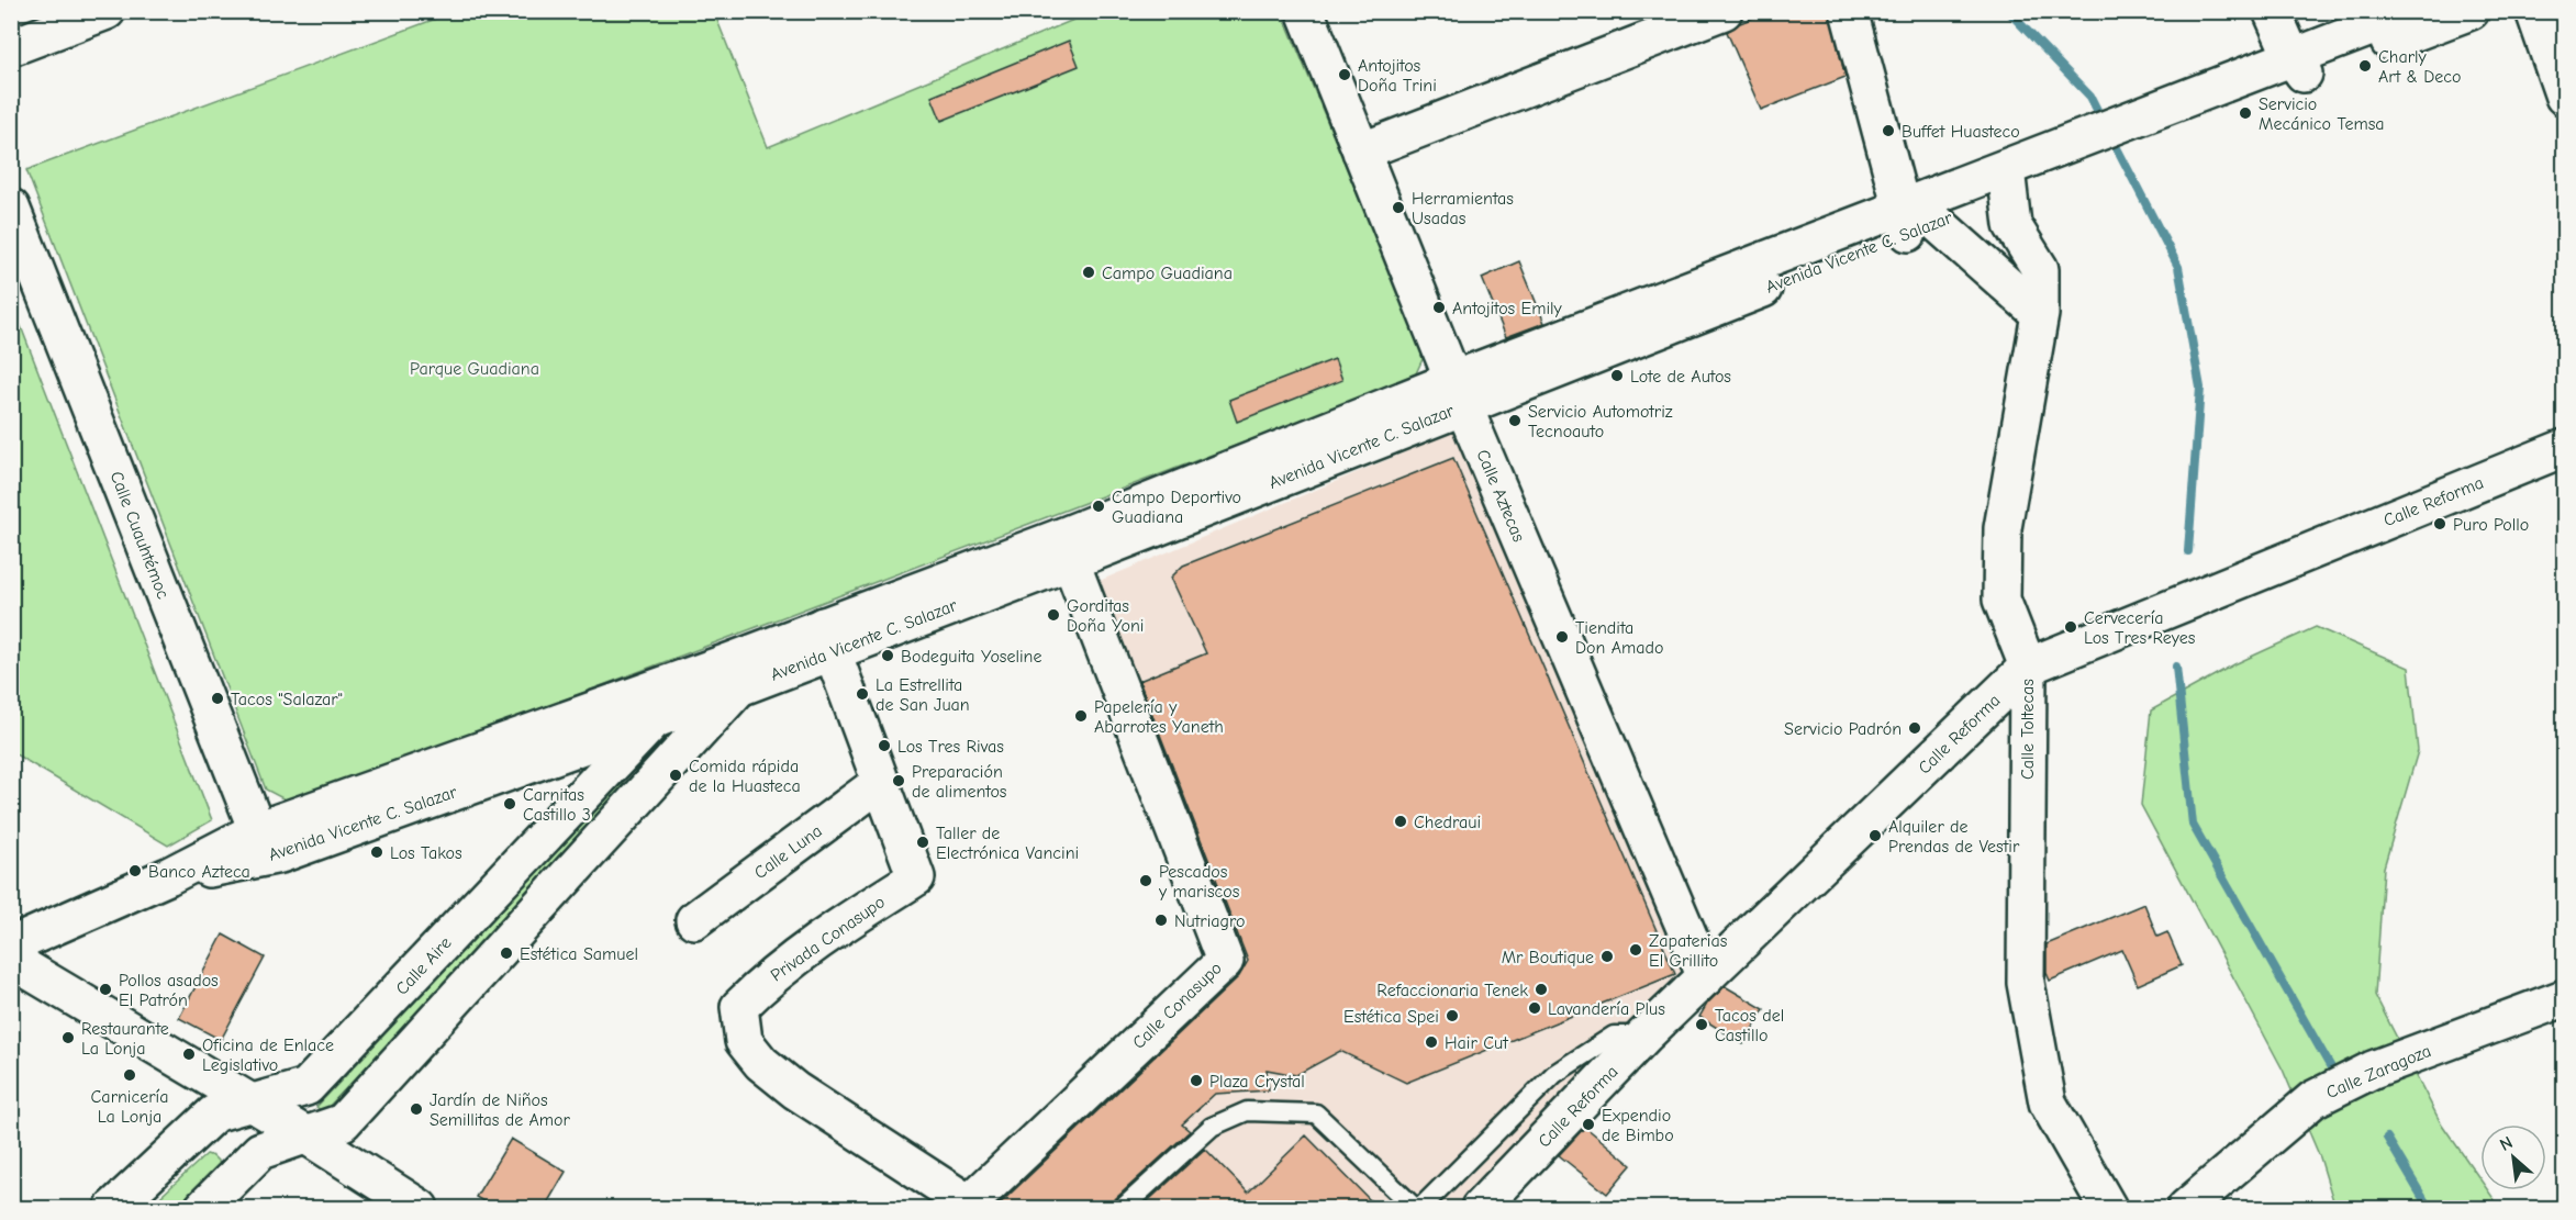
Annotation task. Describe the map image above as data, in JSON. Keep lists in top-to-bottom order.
{
  "streets": {
    "street": [
      "Avenida Vicente C. Salazar",
      "Calle Aztecas",
      "Calle Reforma",
      "Calle Cuauhtémoc",
      "Calle Toltecas",
      "Calle Luna",
      "Privada Conasupo",
      "Calle Aire",
      "Calle Conasupo",
      "Calle Zaragoza"
    ]
  },
  "crossings": [
    ["Avenida Vicente C. Salazar", "Calle Aztecas"],
    ["Avenida Vicente C. Salazar", "Calle Cuauhtémoc"],
    ["Avenida Vicente C. Salazar", "Calle Toltecas"],
    ["Avenida Vicente C. Salazar", "Privada Conasupo"],
    ["Avenida Vicente C. Salazar", "Calle Aire"],
    ["Avenida Vicente C. Salazar", "Calle Conasupo"],
    ["Calle Aztecas", "Calle Reforma"],
    ["Calle Reforma", "Calle Toltecas"],
    ["Calle Luna", "Privada Conasupo"],
    ["Privada Conasupo", "Calle Conasupo"]
  ],
  "parks": ["Parque Guadiana"],
  "places": [
    "Charly Art & Deco",
    "Antojitos Doña Trini",
    "Servicio Mecánico Temsa",
    "Buffet Huasteco",
    "Herramientas Usadas",
    "Campo Guadiana",
    "Antojitos Emily",
    "Lote de Autos",
    "Servicio Automotriz Tecnoauto",
    "Campo Deportivo Guadiana",
    "Puro Pollo",
    "Gorditas Doña Yoni",
    "Cervecería Los Tres Reyes",
    "Tiendita Don Amado",
    "Bodeguita Yoseline",
    "La Estrellita de San Juan",
    "Tacos \"Salazar\"",
    "Papelería y Abarrotes Yaneth",
    "Servicio Padrón",
    "Los Tres Rivas",
    "Comida rápida de la Huasteca",
    "Preparación de alimentos",
    "Carnitas Castillo 3",
    "Chedraui",
    "Alquiler de Prendas de Vestir",
    "Taller de Electrónica Vancini",
    "Los Takos",
    "Banco Azteca",
    "Pescados y mariscos",
    "Nutriagro",
    "Zapaterias El Grillito",
    "Estética Samuel",
    "Mr Boutique",
    "Pollos asados El Patrón",
    "Refaccionaria Tenek",
    "Lavandería Plus",
    "Estética Spei",
    "Tacos del Castillo",
    "Restaurante La Lonja",
    "Hair Cut",
    "Oficina de Enlace Legislativo",
    "Carnicería La Lonja",
    "Plaza Crystal",
    "Jardín de Niños Semillitas de Amor",
    "Expendio de Bimbo"
  ],
  "north": "top left"
}
